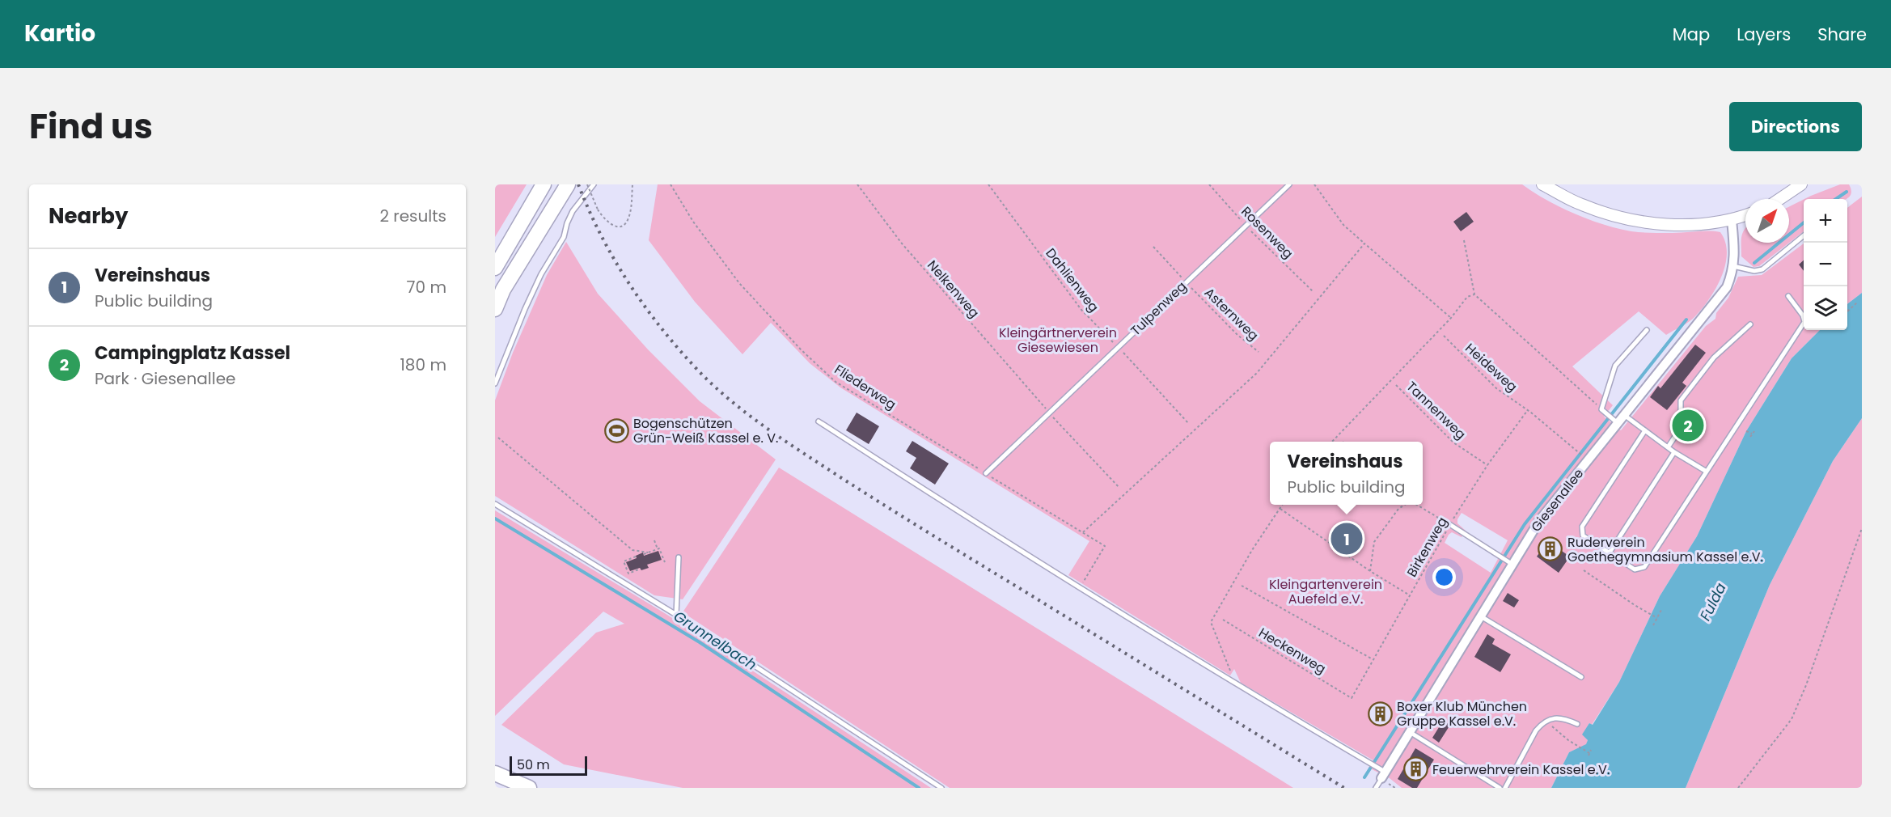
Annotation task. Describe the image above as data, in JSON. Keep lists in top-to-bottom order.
{
  "streets": {
    "street": ["Giesenallee"],
    "lane": ["Tulpenweg"],
    "path": [
      "Rosenweg",
      "Dahlienweg",
      "Nelkenweg",
      "Asternweg",
      "Heideweg",
      "Fliederweg",
      "Tannenweg",
      "Birkenweg",
      "Heckenweg"
    ]
  },
  "crossings": [
    ["Rosenweg", "Tulpenweg"],
    ["Dahlienweg", "Tulpenweg"],
    ["Nelkenweg", "Tulpenweg"],
    ["Tulpenweg", "Asternweg"],
    ["Tulpenweg", "Fliederweg"],
    ["Heideweg", "Birkenweg"],
    ["Tannenweg", "Birkenweg"],
    ["Birkenweg", "Heckenweg"]
  ],
  "water": ["Fulda", "Grunnelbach"],
  "parks": ["Kleingärtnerverein Giesewiesen", "Kleingartenverein Auefeld e.V."],
  "places": {
    "sports": ["Bogenschützen Grün-Weiß Kassel e. V."],
    "building": ["Ruderverein Goethegymnasium Kassel e.V.", "Boxer Klub München Gruppe Kassel e.V.", "Feuerwehrverein Kassel e.V."]
  },
  "scale_bar": "50 m",
  "north": "top right",
  "page": {
    "header": "Kartio",
    "nav": ["Map", "Layers", "Share"],
    "title": "Find us",
    "buttons": "Directions",
    "heading": ["Nearby", "2 results"],
    "map_buttons": ["+", "−"],
    "list": [
      {
        "mark": "1",
        "name": "Vereinshaus",
        "note": "Public building",
        "value": "70 m"
      },
      {
        "mark": "2",
        "name": "Campingplatz Kassel",
        "note": "Park · Giesenallee",
        "value": "180 m"
      }
    ],
    "pins": ["2", "1"],
    "popup": ["Vereinshaus", "Public building"],
    "scale": "50 m"
  }
}
